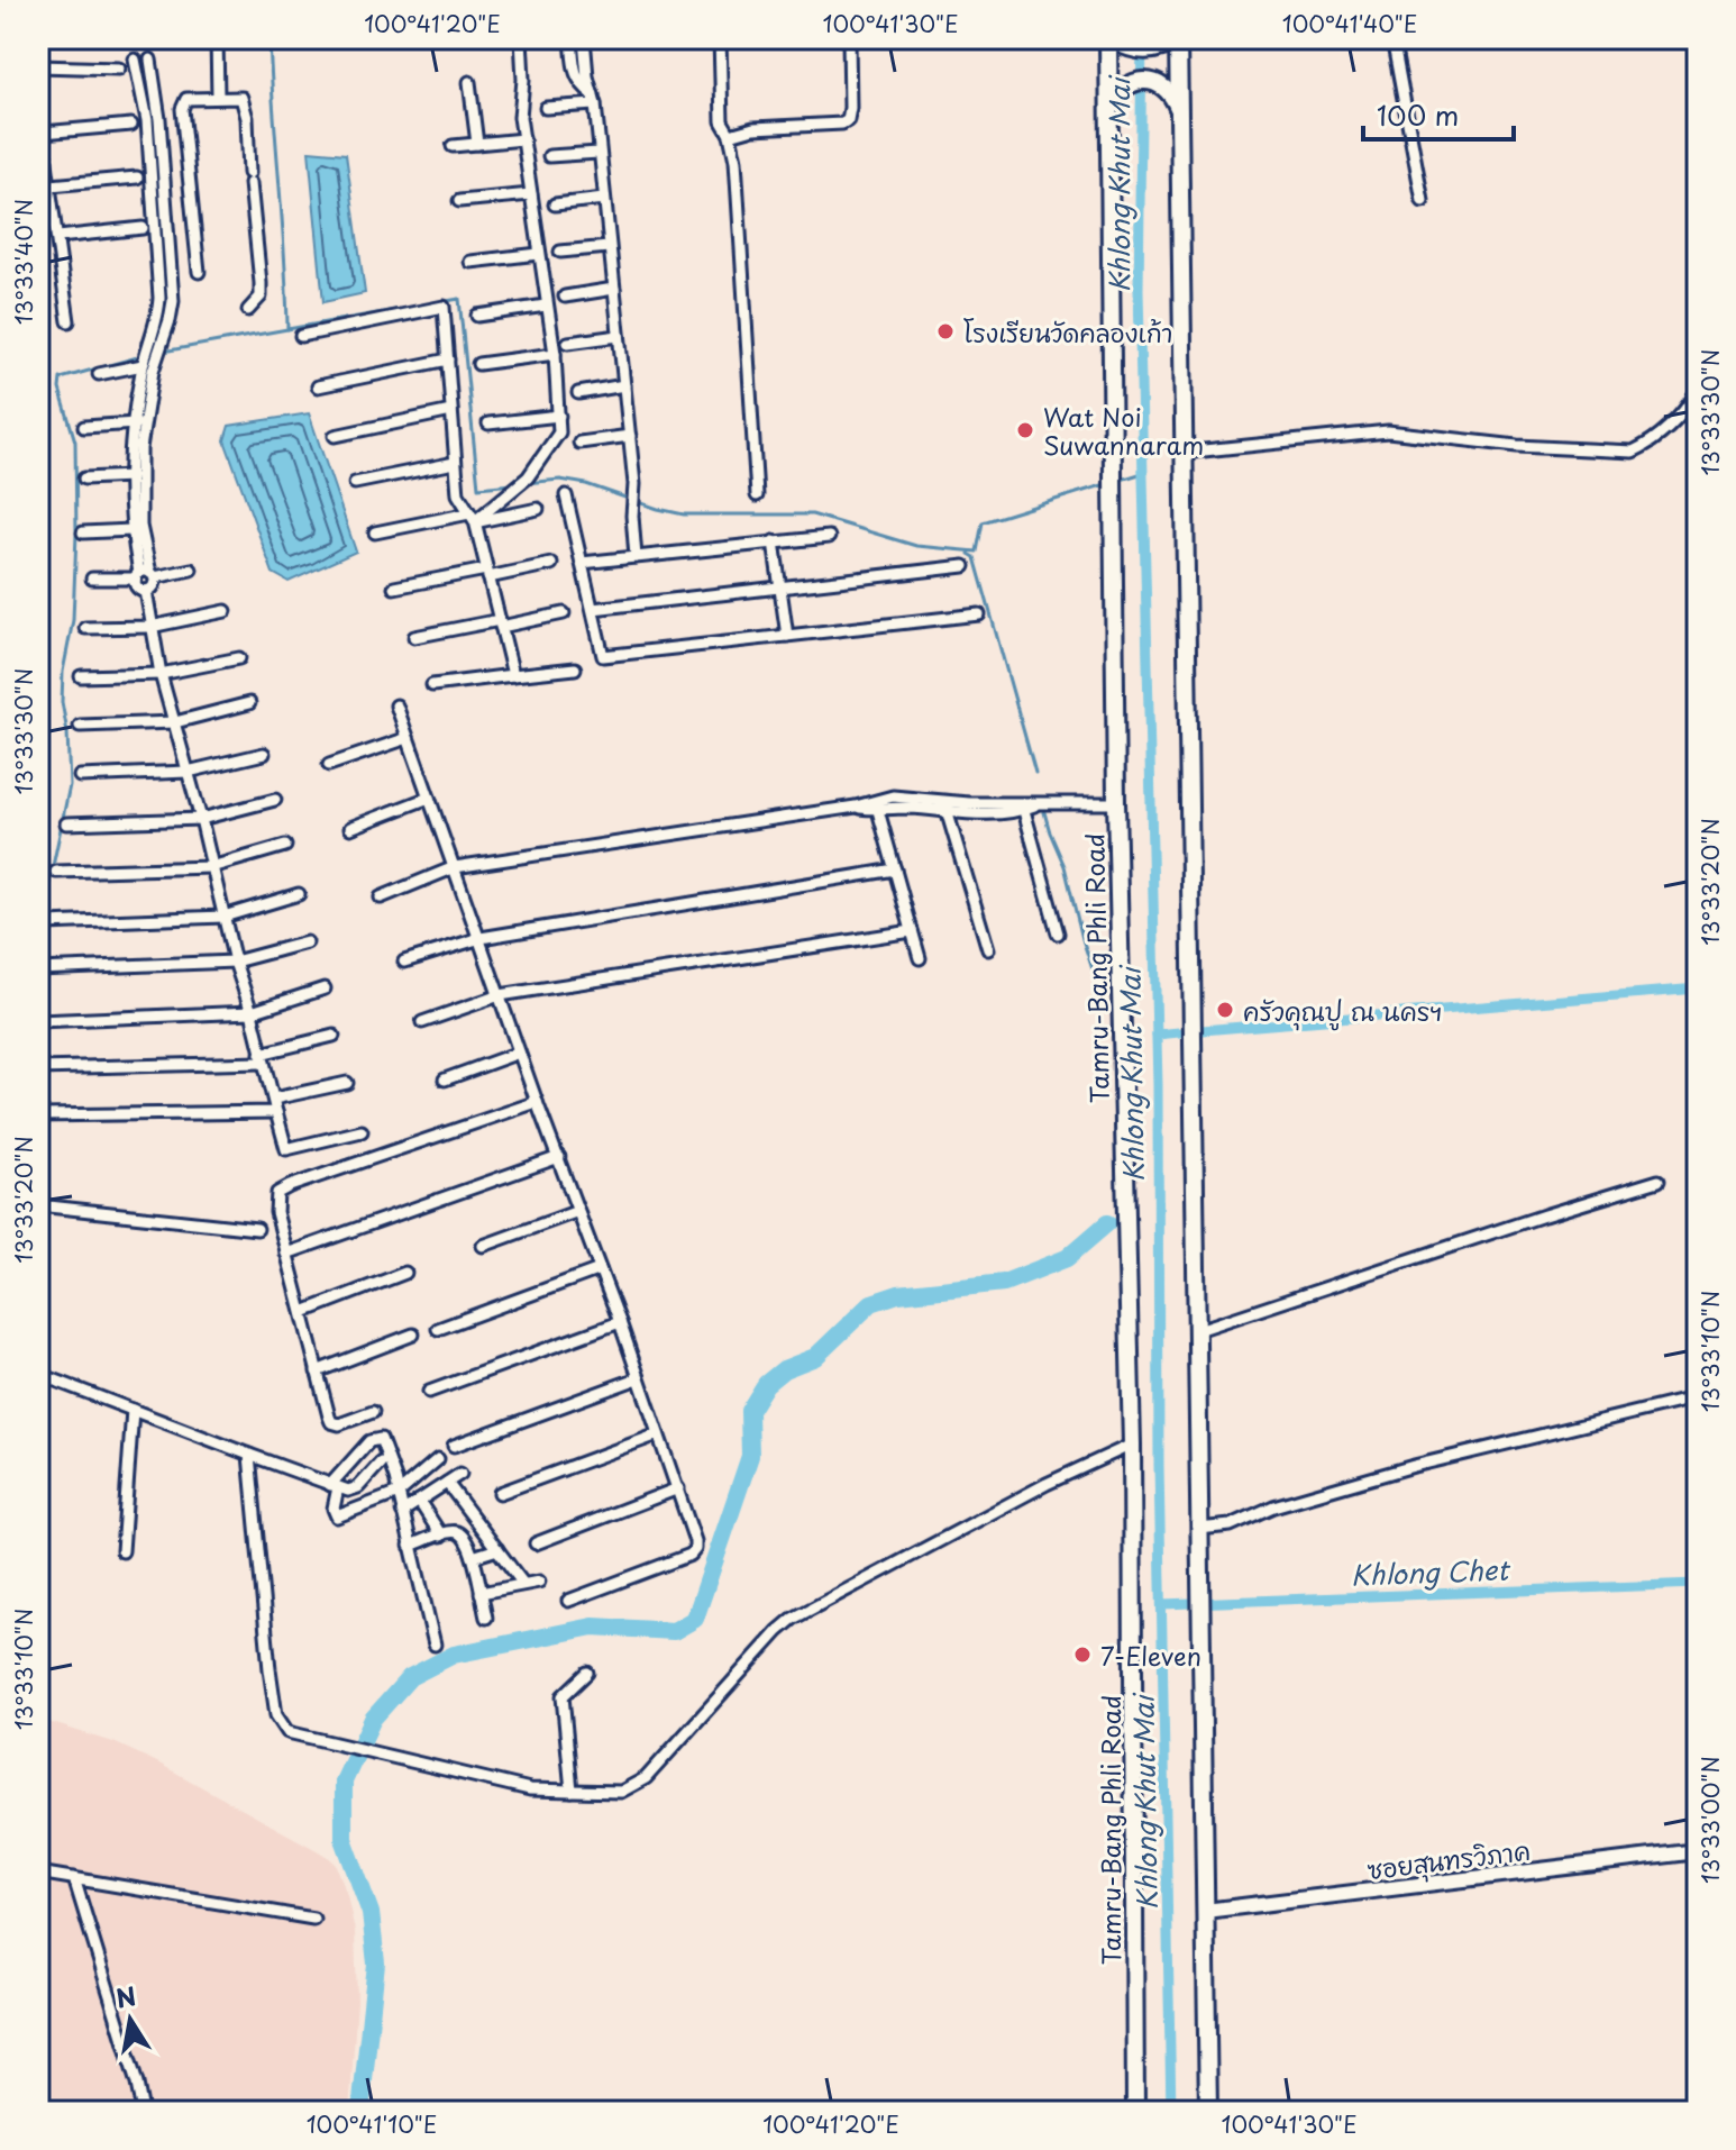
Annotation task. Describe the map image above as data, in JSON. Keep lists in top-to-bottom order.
{
  "streets": {
    "main road": ["Tamru-Bang Phli Road"],
    "street": ["ซอยสุนทรวิภาค"]
  },
  "water": ["Khlong Khut Mai", "Khlong Chet"],
  "places": [
    "โรงเรียนวัดคลองเก้า",
    "Wat Noi Suwannaram",
    "ครัวคุณปู ณ นครฯ",
    "7-Eleven"
  ],
  "scale_bar": "100 m",
  "north": "top",
  "coordinates": [
    "100°41'20\"E",
    "100°41'30\"E",
    "100°41'40\"E",
    "13°33'40\"N",
    "13°33'30\"N",
    "13°33'20\"N",
    "13°33'10\"N",
    "13°33'00\"N",
    "100°41'10\"E"
  ]
}
